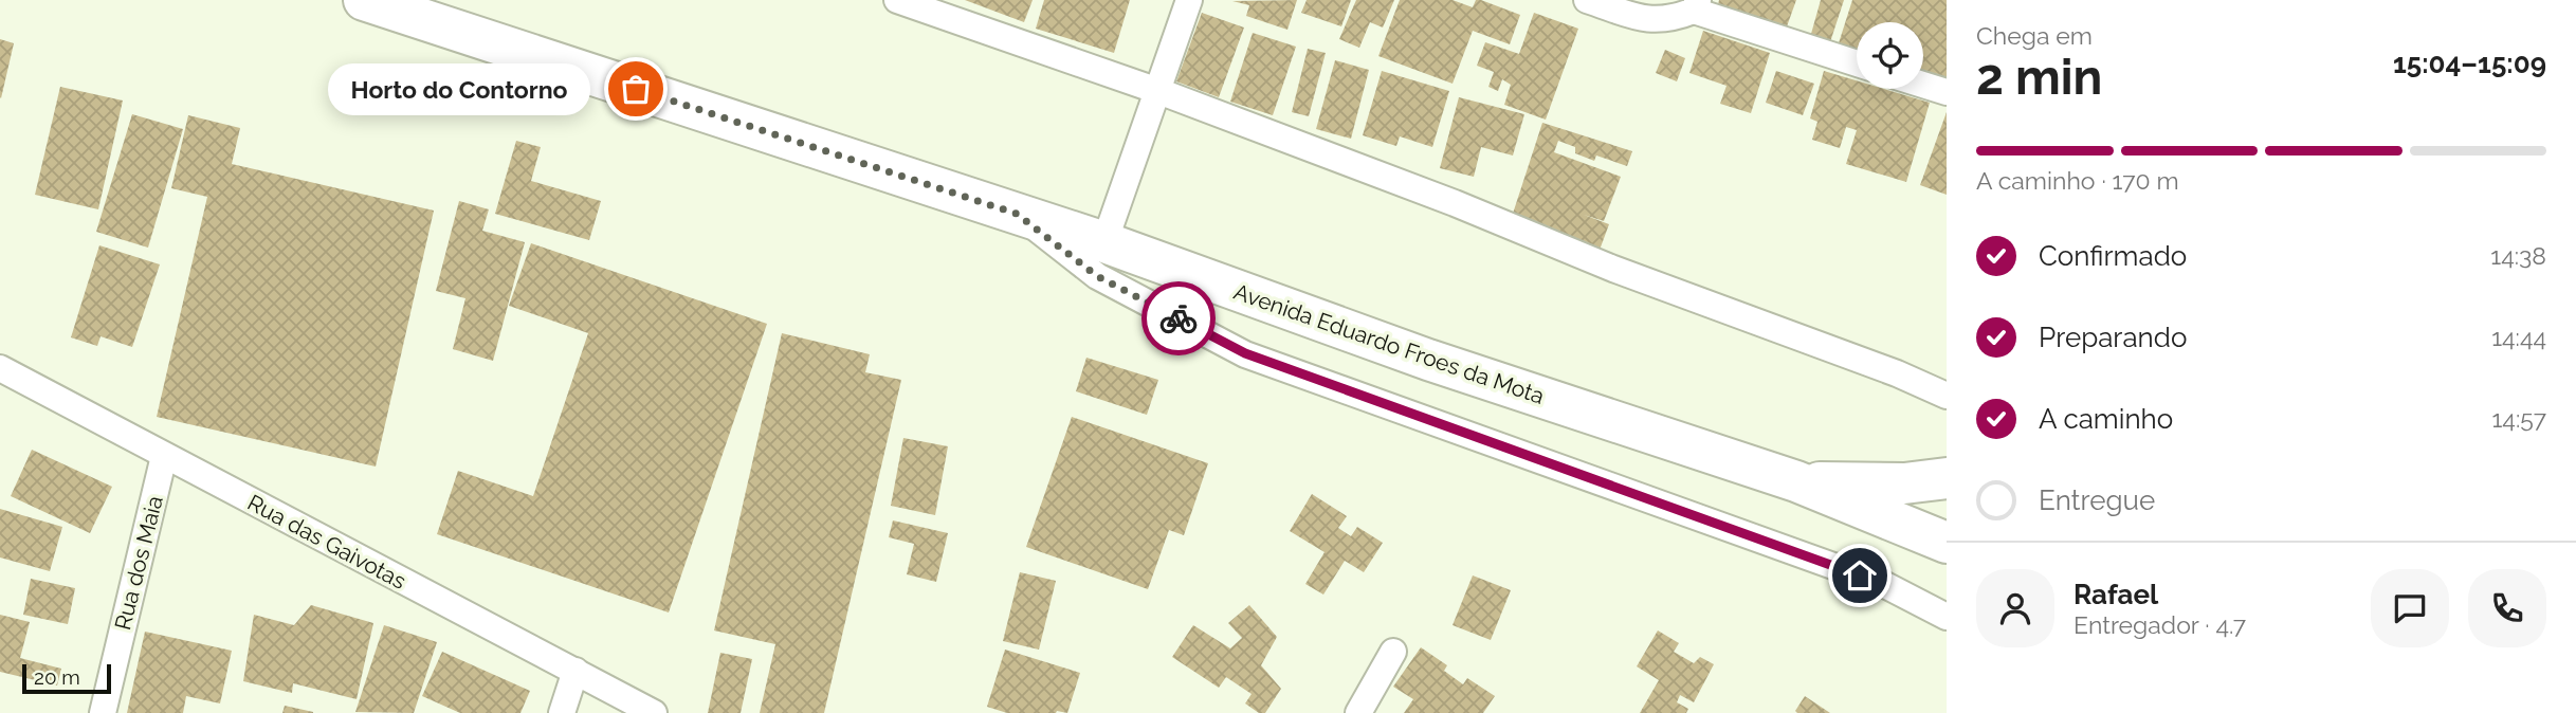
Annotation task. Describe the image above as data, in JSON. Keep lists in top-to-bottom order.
{
  "streets": {
    "highway": ["Avenida Eduardo Froes da Mota"],
    "street": ["Rua das Gaivotas", "Rua dos Maia"]
  },
  "crossings": [
    ["Rua das Gaivotas", "Rua dos Maia"]
  ],
  "places": ["Horto do Contorno"],
  "scale_bar": "20 m",
  "page": {
    "heading": ["2 min", "Chega em", "15:04–15:09"],
    "panel": ["Rafael", "Entregador · 4.7"],
    "bubble": "Horto do Contorno",
    "bar": "A caminho · 170 m",
    "list": [
      ["Confirmado", "14:38"],
      ["Preparando", "14:44"],
      ["A caminho", "14:57"],
      "Entregue"
    ],
    "scale": "20 m"
  }
}
